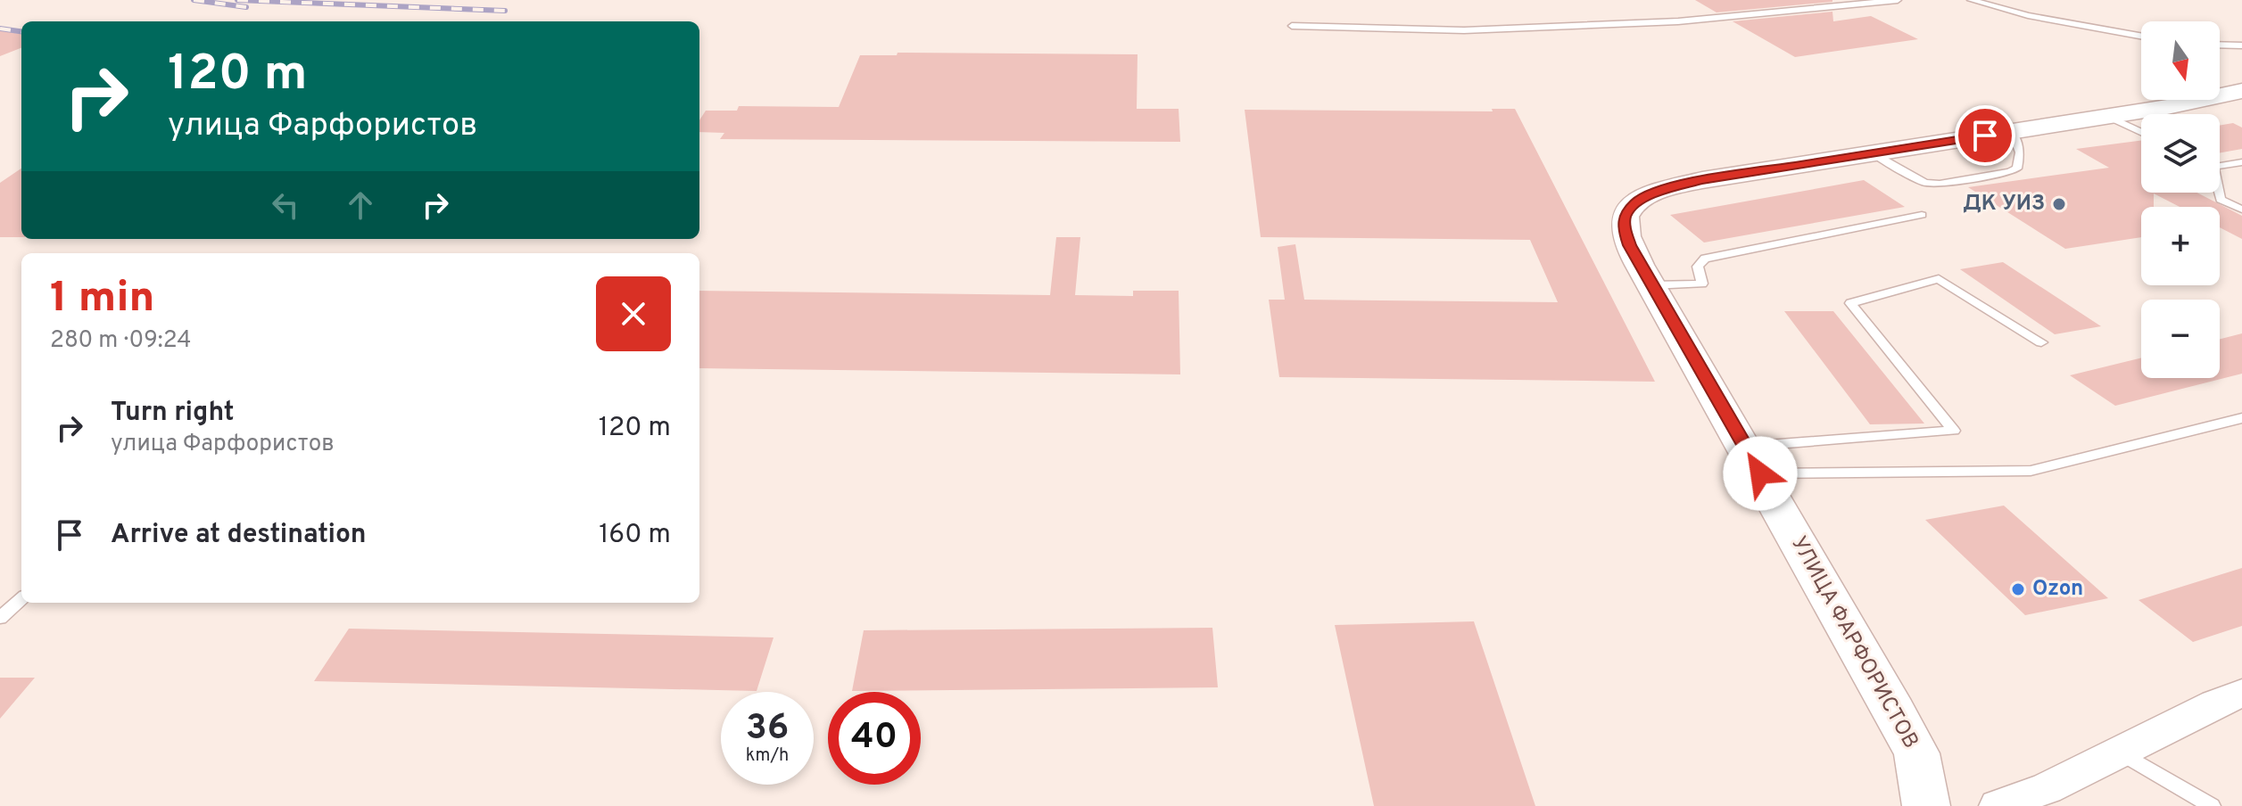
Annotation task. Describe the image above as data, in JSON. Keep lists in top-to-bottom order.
{
  "streets": {
    "street": ["УЛИЦА ФАРФОРИСТОВ"]
  },
  "places": ["ДК УИЗ", "Ozon"],
  "north": "bottom",
  "page": {
    "map_buttons": ["+", "−"],
    "turn": ["120 m", "улица Фарфористов"],
    "heading": ["1 min", "280 m · 09:24"],
    "list": [
      {
        "name": "Turn right",
        "note": "улица Фарфористов",
        "value": "120 m"
      },
      {
        "name": "Arrive at destination",
        "value": "160 m"
      }
    ],
    "speed": "36 km/h",
    "limit": "40"
  }
}
